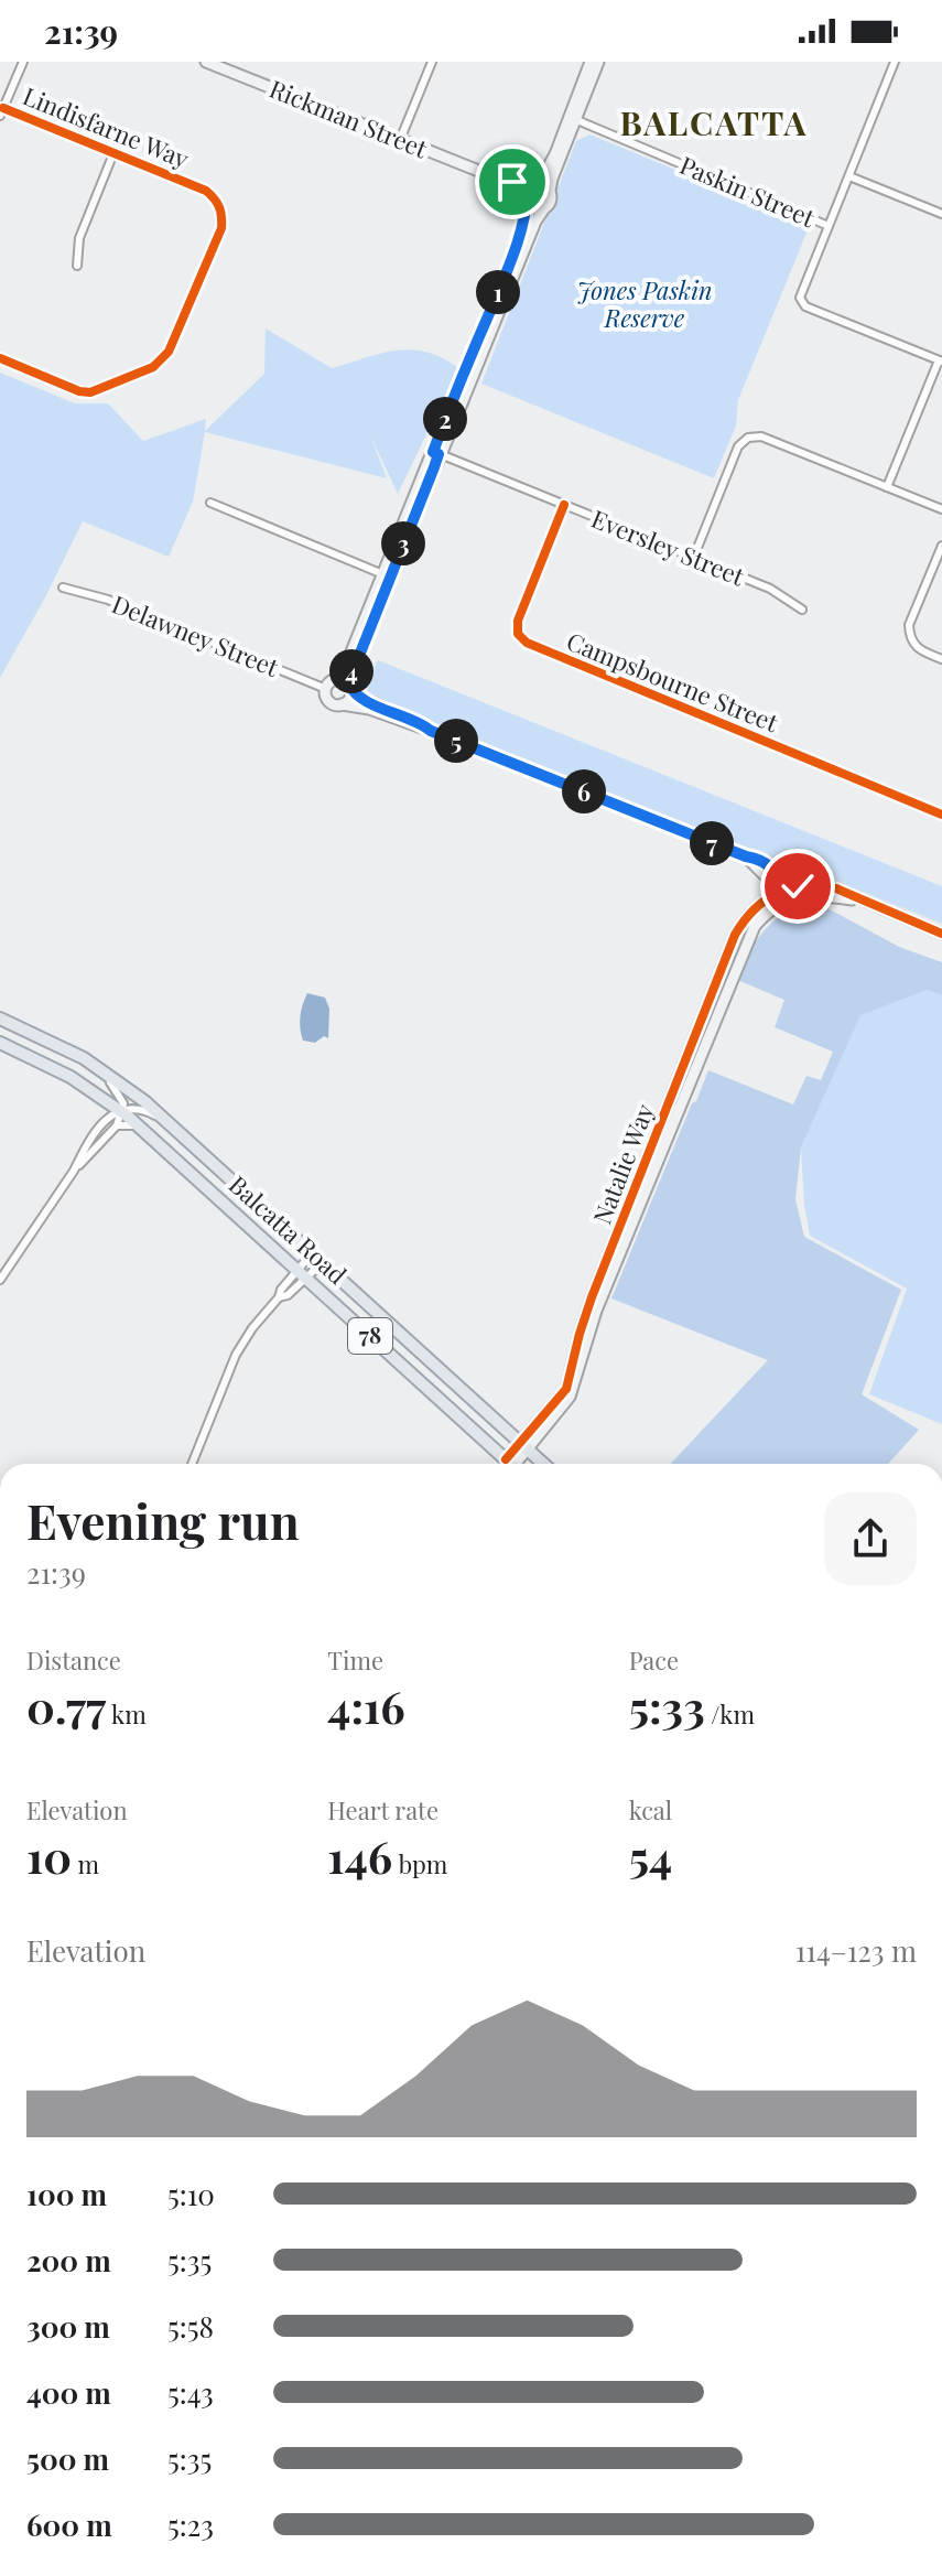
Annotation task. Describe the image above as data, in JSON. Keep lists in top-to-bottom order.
{
  "streets": {
    "main road": ["Balcatta Road", "78"],
    "street": [
      "Rickman Street",
      "Lindisfarne Way",
      "Paskin Street",
      "Eversley Street",
      "Delawney Street",
      "Campsbourne Street",
      "Natalie Way"
    ]
  },
  "crossings": [
    ["Eversley Street", "Campsbourne Street"],
    ["Natalie Way", "Balcatta Road"]
  ],
  "districts": ["BALCATTA"],
  "parks": ["Jones Paskin Reserve"],
  "page": {
    "status": "21:39",
    "pins": [
      "1",
      "2",
      "3",
      "4",
      "5",
      "6",
      "7"
    ],
    "heading": ["Evening run", "21:39"],
    "stats": [
      ["Distance", "0.77 km"],
      ["Time", "4:16"],
      ["Pace", "5:33 /km"],
      ["Elevation", "10 m"],
      ["Heart rate", "146 bpm"],
      ["kcal", "54"]
    ],
    "chart": ["Elevation", "114–123 m"],
    "list": [
      {
        "name": "100 m",
        "note": "5:10"
      },
      {
        "name": "200 m",
        "note": "5:35"
      },
      {
        "name": "300 m",
        "note": "5:58"
      },
      {
        "name": "400 m",
        "note": "5:43"
      },
      {
        "name": "500 m",
        "note": "5:35"
      },
      {
        "name": "600 m",
        "note": "5:23"
      }
    ]
  }
}
